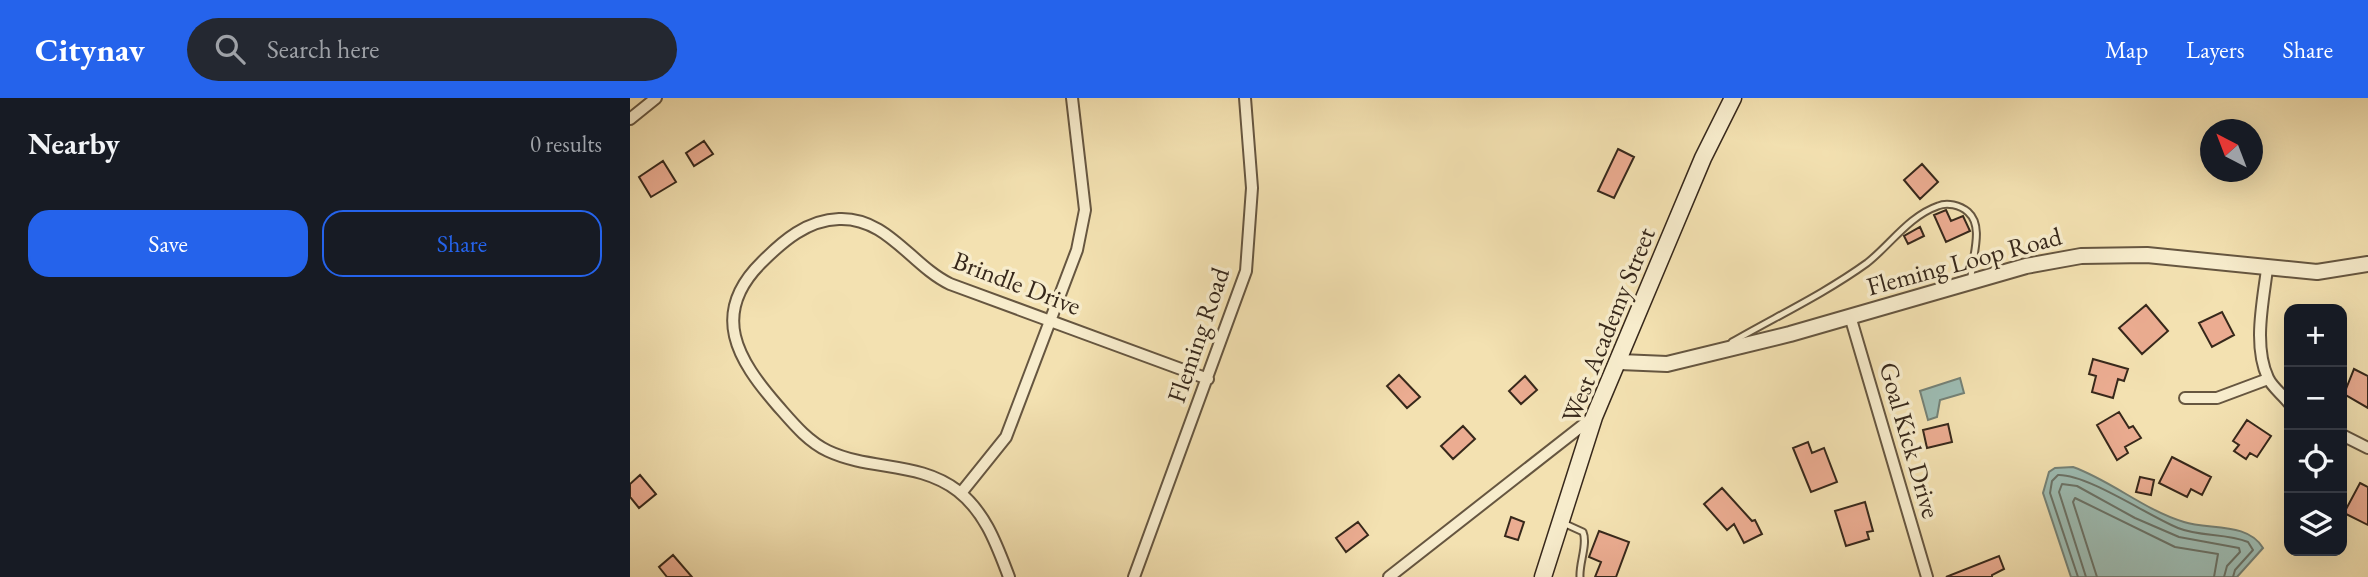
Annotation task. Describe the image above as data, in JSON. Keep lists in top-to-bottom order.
{
  "streets": {
    "main road": ["West Academy Street"],
    "street": [
      "Fleming Loop Road",
      "Brindle Drive",
      "Fleming Road",
      "Goal Kick Drive"
    ]
  },
  "crossings": [
    ["Fleming Loop Road", "West Academy Street"],
    ["Fleming Loop Road", "Goal Kick Drive"],
    ["Brindle Drive", "Fleming Road"]
  ],
  "north": "top left",
  "page": {
    "header": "Citynav",
    "search": "Search here",
    "nav": ["Map", "Layers", "Share"],
    "heading": ["Nearby", "0 results"],
    "buttons": ["Save", "Share"],
    "map_buttons": ["+", "−"]
  }
}
